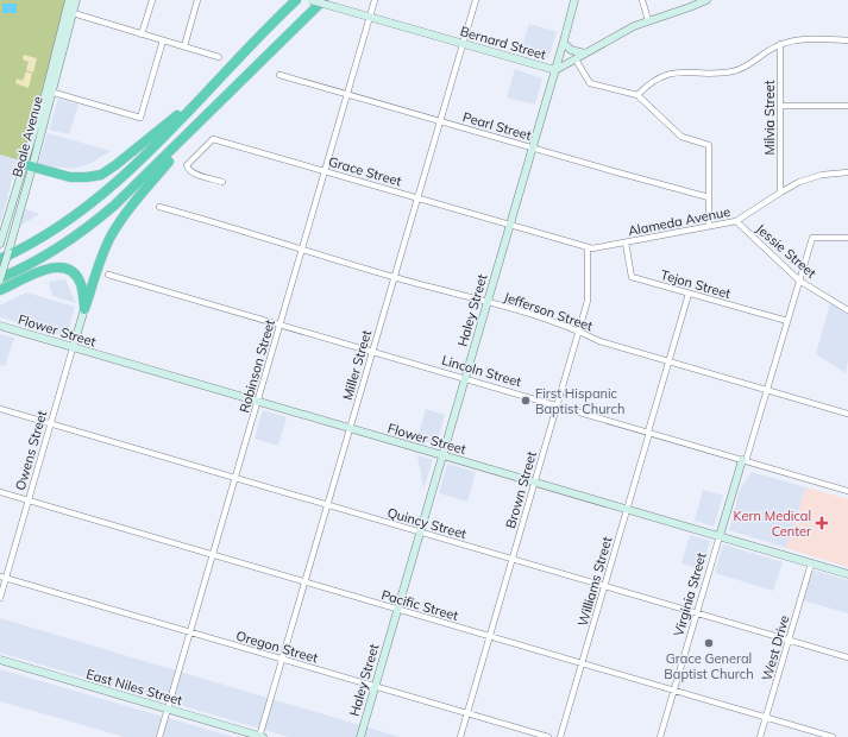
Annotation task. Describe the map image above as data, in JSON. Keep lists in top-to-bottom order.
{
  "streets": {
    "main road": [
      "Bernard Street",
      "Beale Avenue",
      "Haley Street",
      "Flower Street",
      "Owens Street",
      "Virginia Street",
      "East Niles Street"
    ],
    "street": [
      "Milvia Street",
      "Pearl Street",
      "Grace Street",
      "Alameda Avenue",
      "Jessie Street",
      "Tejon Street",
      "Jefferson Street",
      "Miller Street",
      "Robinson Street",
      "Lincoln Street",
      "Brown Street",
      "Quincy Street",
      "Williams Street",
      "Pacific Street",
      "Oregon Street",
      "West Drive"
    ]
  },
  "crossings": [
    ["Bernard Street", "Haley Street"],
    ["Bernard Street", "Miller Street"],
    ["Bernard Street", "Robinson Street"],
    ["Milvia Street", "Alameda Avenue"],
    ["Pearl Street", "Haley Street"],
    ["Pearl Street", "Miller Street"],
    ["Pearl Street", "Robinson Street"],
    ["Grace Street", "Alameda Avenue"],
    ["Grace Street", "Haley Street"],
    ["Grace Street", "Miller Street"],
    ["Grace Street", "Robinson Street"],
    ["Grace Street", "Brown Street"],
    ["Alameda Avenue", "Jessie Street"],
    ["Alameda Avenue", "Tejon Street"],
    ["Alameda Avenue", "Brown Street"],
    ["Jessie Street", "Virginia Street"],
    ["Tejon Street", "Williams Street"],
    ["Tejon Street", "Virginia Street"],
    ["Haley Street", "Jefferson Street"],
    ["Haley Street", "Flower Street"],
    ["Haley Street", "Lincoln Street"],
    ["Haley Street", "Quincy Street"],
    ["Haley Street", "Pacific Street"],
    ["Haley Street", "Oregon Street"],
    ["Jefferson Street", "Miller Street"],
    ["Jefferson Street", "Robinson Street"],
    ["Jefferson Street", "Brown Street"],
    ["Jefferson Street", "Williams Street"],
    ["Jefferson Street", "Virginia Street"],
    ["Flower Street", "Miller Street"],
    ["Flower Street", "Robinson Street"],
    ["Flower Street", "Owens Street"],
    ["Flower Street", "Brown Street"],
    ["Flower Street", "Williams Street"],
    ["Flower Street", "Virginia Street"],
    ["Flower Street", "West Drive"],
    ["Miller Street", "Lincoln Street"],
    ["Miller Street", "Quincy Street"],
    ["Miller Street", "Pacific Street"],
    ["Miller Street", "Oregon Street"],
    ["Miller Street", "East Niles Street"],
    ["Robinson Street", "Lincoln Street"],
    ["Robinson Street", "Quincy Street"],
    ["Robinson Street", "Pacific Street"],
    ["Robinson Street", "Oregon Street"],
    ["Robinson Street", "East Niles Street"],
    ["Lincoln Street", "Brown Street"],
    ["Lincoln Street", "Williams Street"],
    ["Lincoln Street", "Virginia Street"],
    ["Owens Street", "Quincy Street"],
    ["Owens Street", "Pacific Street"],
    ["Owens Street", "Oregon Street"],
    ["Brown Street", "Quincy Street"],
    ["Brown Street", "Pacific Street"],
    ["Brown Street", "Oregon Street"],
    ["Quincy Street", "Williams Street"],
    ["Quincy Street", "Virginia Street"],
    ["Quincy Street", "West Drive"],
    ["Williams Street", "Pacific Street"],
    ["Virginia Street", "Pacific Street"],
    ["Pacific Street", "West Drive"]
  ],
  "places": {
    "other": ["First Hispanic Baptist Church", "Grace General Baptist Church"],
    "health": ["Kern Medical Center"]
  }
}
